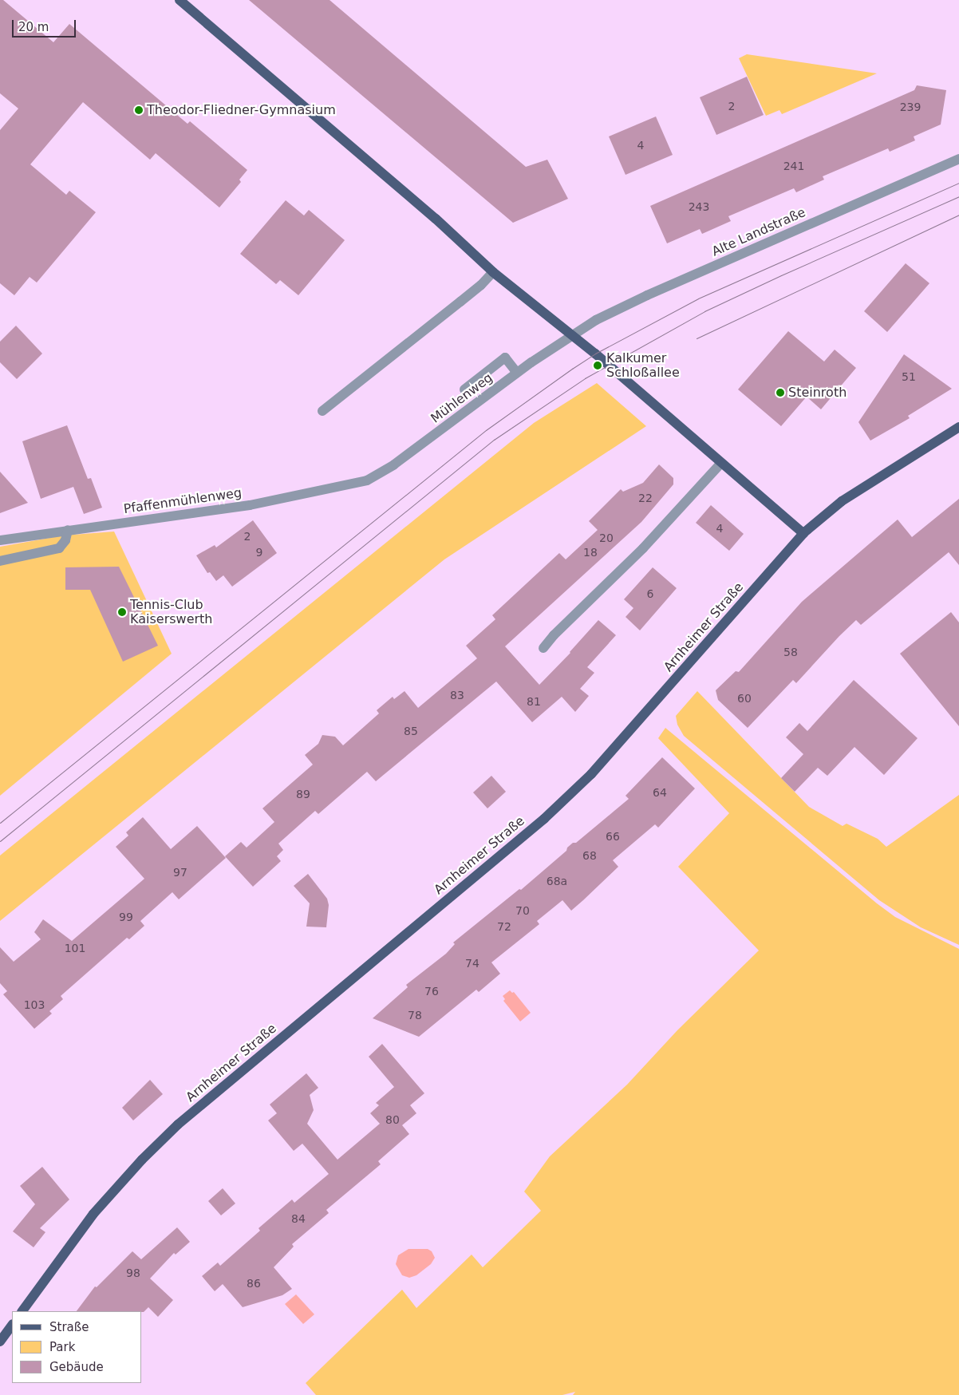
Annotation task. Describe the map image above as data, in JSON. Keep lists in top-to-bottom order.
{
  "streets": {
    "main road": ["Arnheimer Straße"],
    "street": ["Alte Landstraße", "Mühlenweg", "Pfaffenmühlenweg"]
  },
  "crossings": [
    ["Alte Landstraße", "Mühlenweg"],
    ["Mühlenweg", "Pfaffenmühlenweg"]
  ],
  "places": [
    "Theodor-Fliedner-Gymnasium",
    "Kalkumer Schloßallee",
    "Steinroth",
    "Tennis-Club Kaiserswerth"
  ],
  "house_numbers": [
    "2",
    "239",
    "4",
    "241",
    "243",
    "51",
    "22",
    "4",
    "2",
    "20",
    "9",
    "18",
    "6",
    "58",
    "83",
    "60",
    "81",
    "85",
    "64",
    "89",
    "66",
    "68",
    "97",
    "68a",
    "70",
    "99",
    "72",
    "101",
    "74",
    "76",
    "103",
    "78",
    "80",
    "84",
    "98",
    "86"
  ],
  "legend": ["Straße", "Park", "Gebäude"],
  "scale_bar": "20 m"
}
